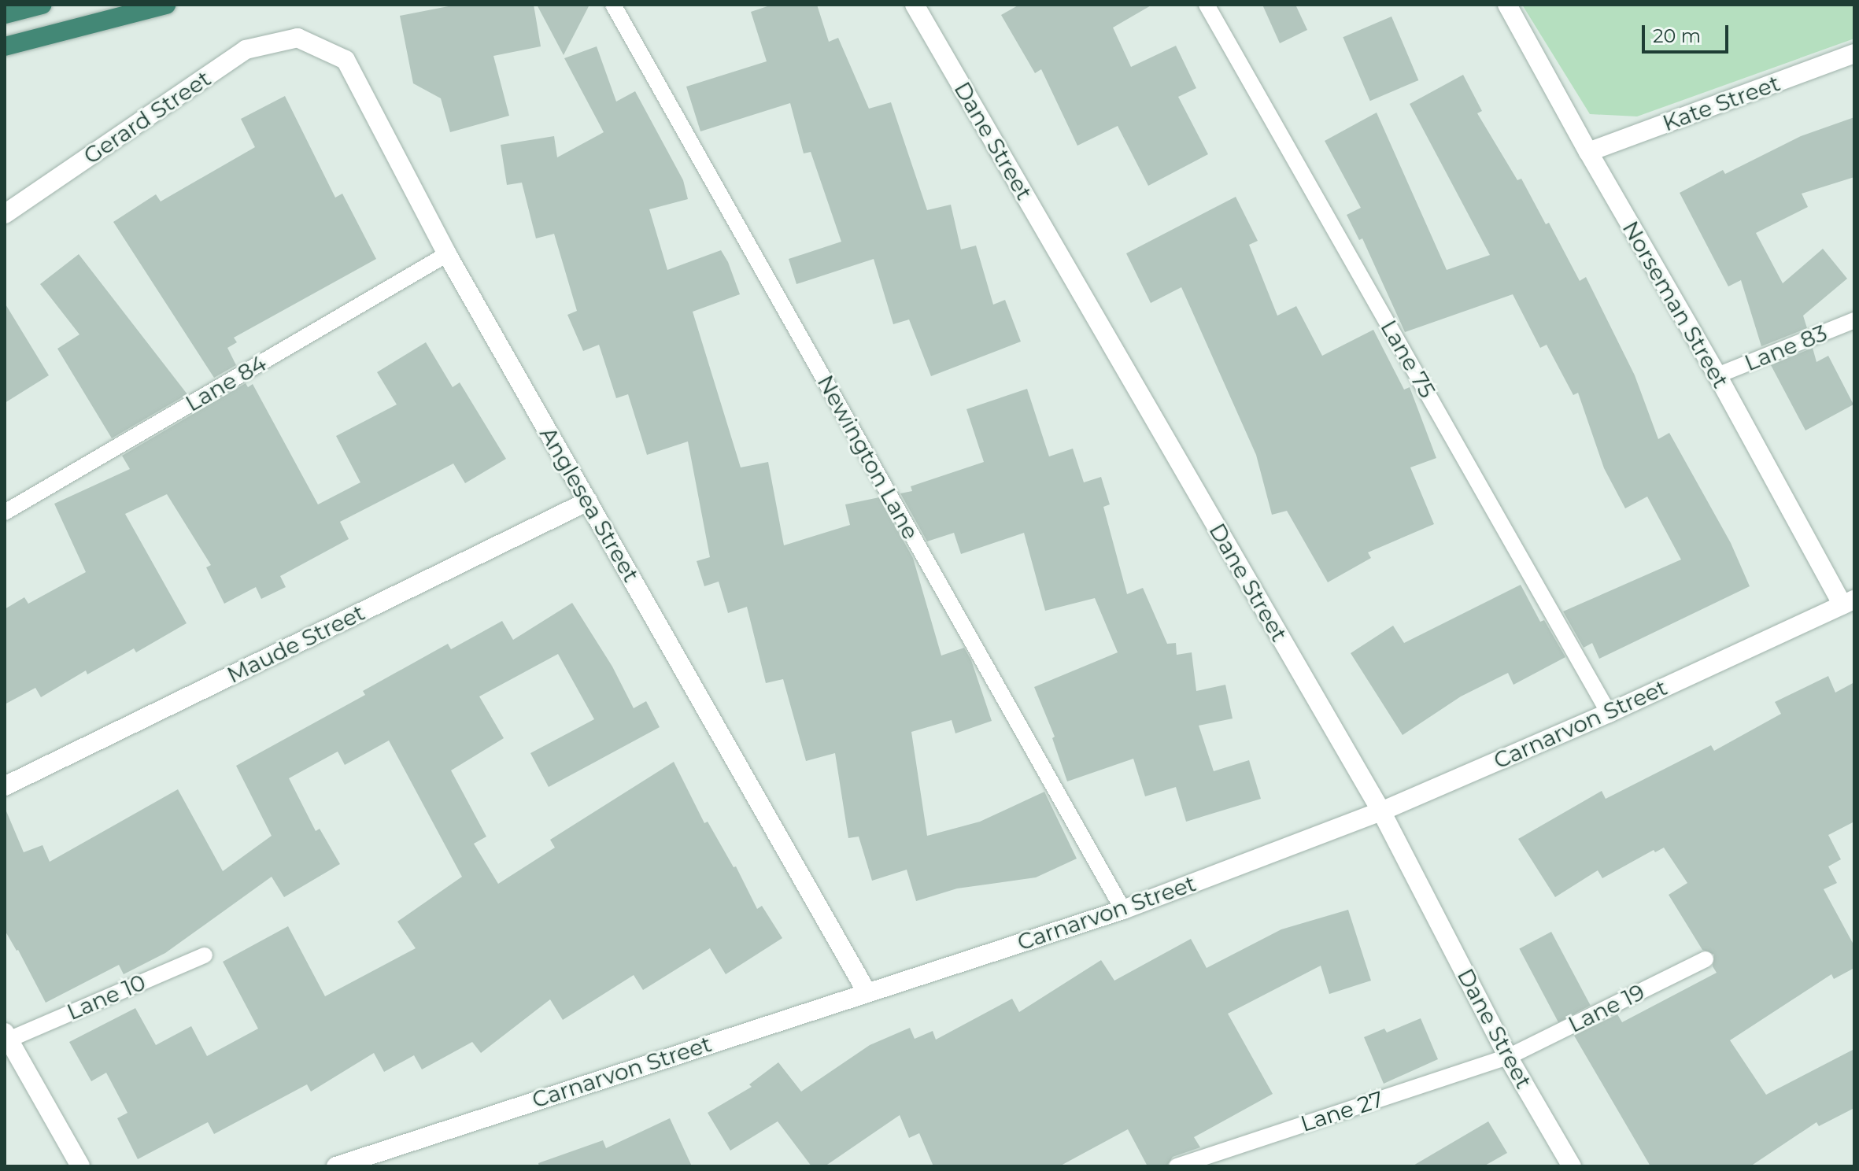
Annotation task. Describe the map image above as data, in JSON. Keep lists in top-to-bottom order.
{
  "streets": {
    "street": [
      "Kate Street",
      "Gerard Street",
      "Dane Street",
      "Norseman Street",
      "Anglesea Street",
      "Maude Street",
      "Carnarvon Street"
    ],
    "lane": [
      "Lane 83",
      "Lane 75",
      "Lane 84",
      "Newington Lane",
      "Lane 10",
      "Lane 19",
      "Lane 27"
    ]
  },
  "crossings": [
    ["Kate Street", "Norseman Street"],
    ["Gerard Street", "Anglesea Street"],
    ["Dane Street", "Carnarvon Street"],
    ["Dane Street", "Lane 19"],
    ["Dane Street", "Lane 27"],
    ["Norseman Street", "Lane 83"],
    ["Norseman Street", "Carnarvon Street"],
    ["Lane 75", "Carnarvon Street"],
    ["Lane 84", "Anglesea Street"],
    ["Newington Lane", "Carnarvon Street"],
    ["Anglesea Street", "Maude Street"],
    ["Anglesea Street", "Carnarvon Street"],
    ["Lane 19", "Lane 27"]
  ],
  "scale_bar": "20 m"
}
